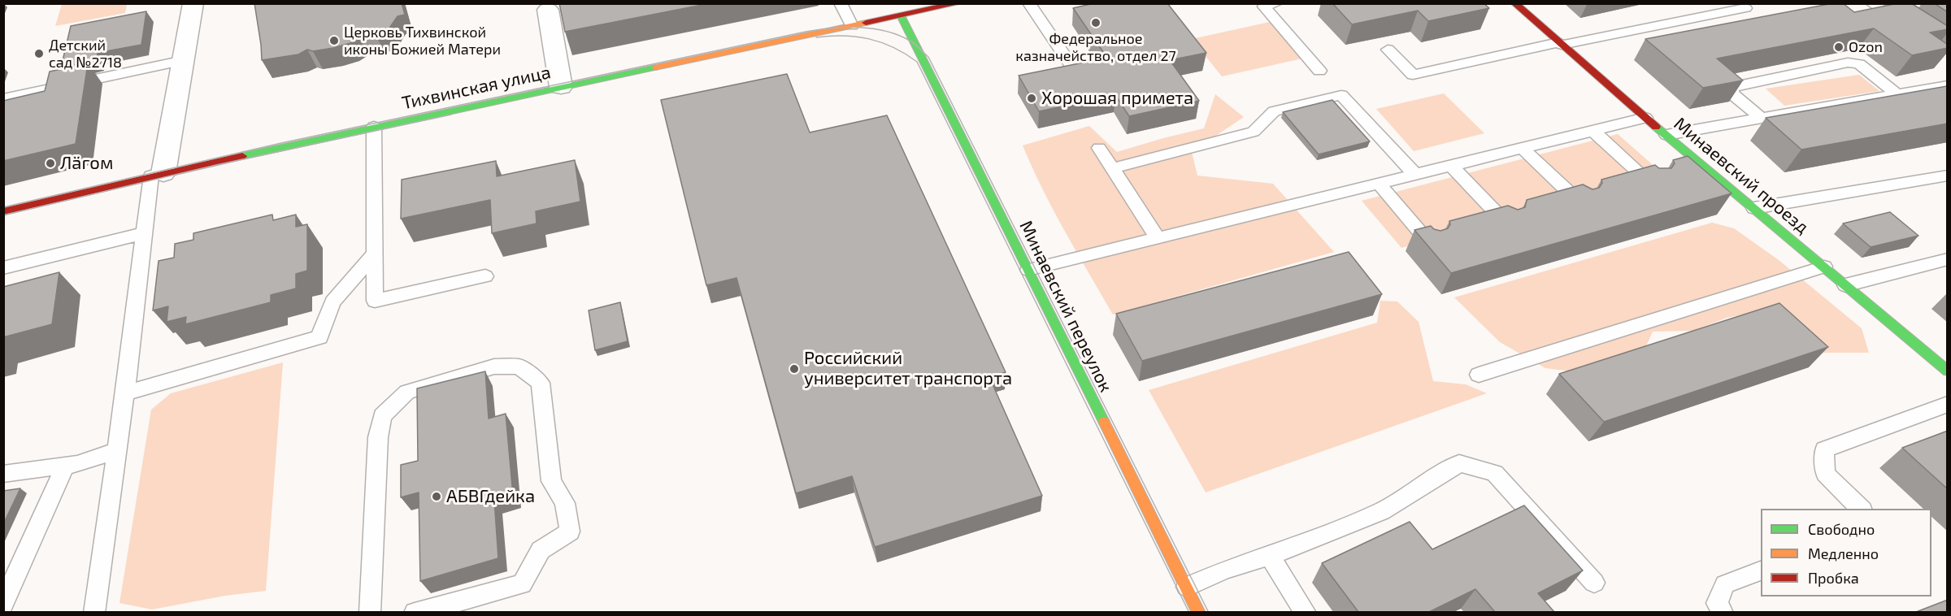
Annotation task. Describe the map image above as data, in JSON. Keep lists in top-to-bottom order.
{
  "streets": {
    "street": ["Тихвинская улица", "Минаевский проезд", "Минаевский переулок"]
  },
  "crossings": [
    ["Тихвинская улица", "Минаевский переулок"]
  ],
  "places": [
    "Федеральное казначейство, отдел 27",
    "Церковь Тихвинской иконы Божией Матери",
    "Ozon",
    "Детский сад №2718",
    "Хорошая примета",
    "Лäгом",
    "Российский университет транспорта",
    "АБВГдейка"
  ],
  "legend": ["Свободно", "Медленно", "Пробка"]
}
